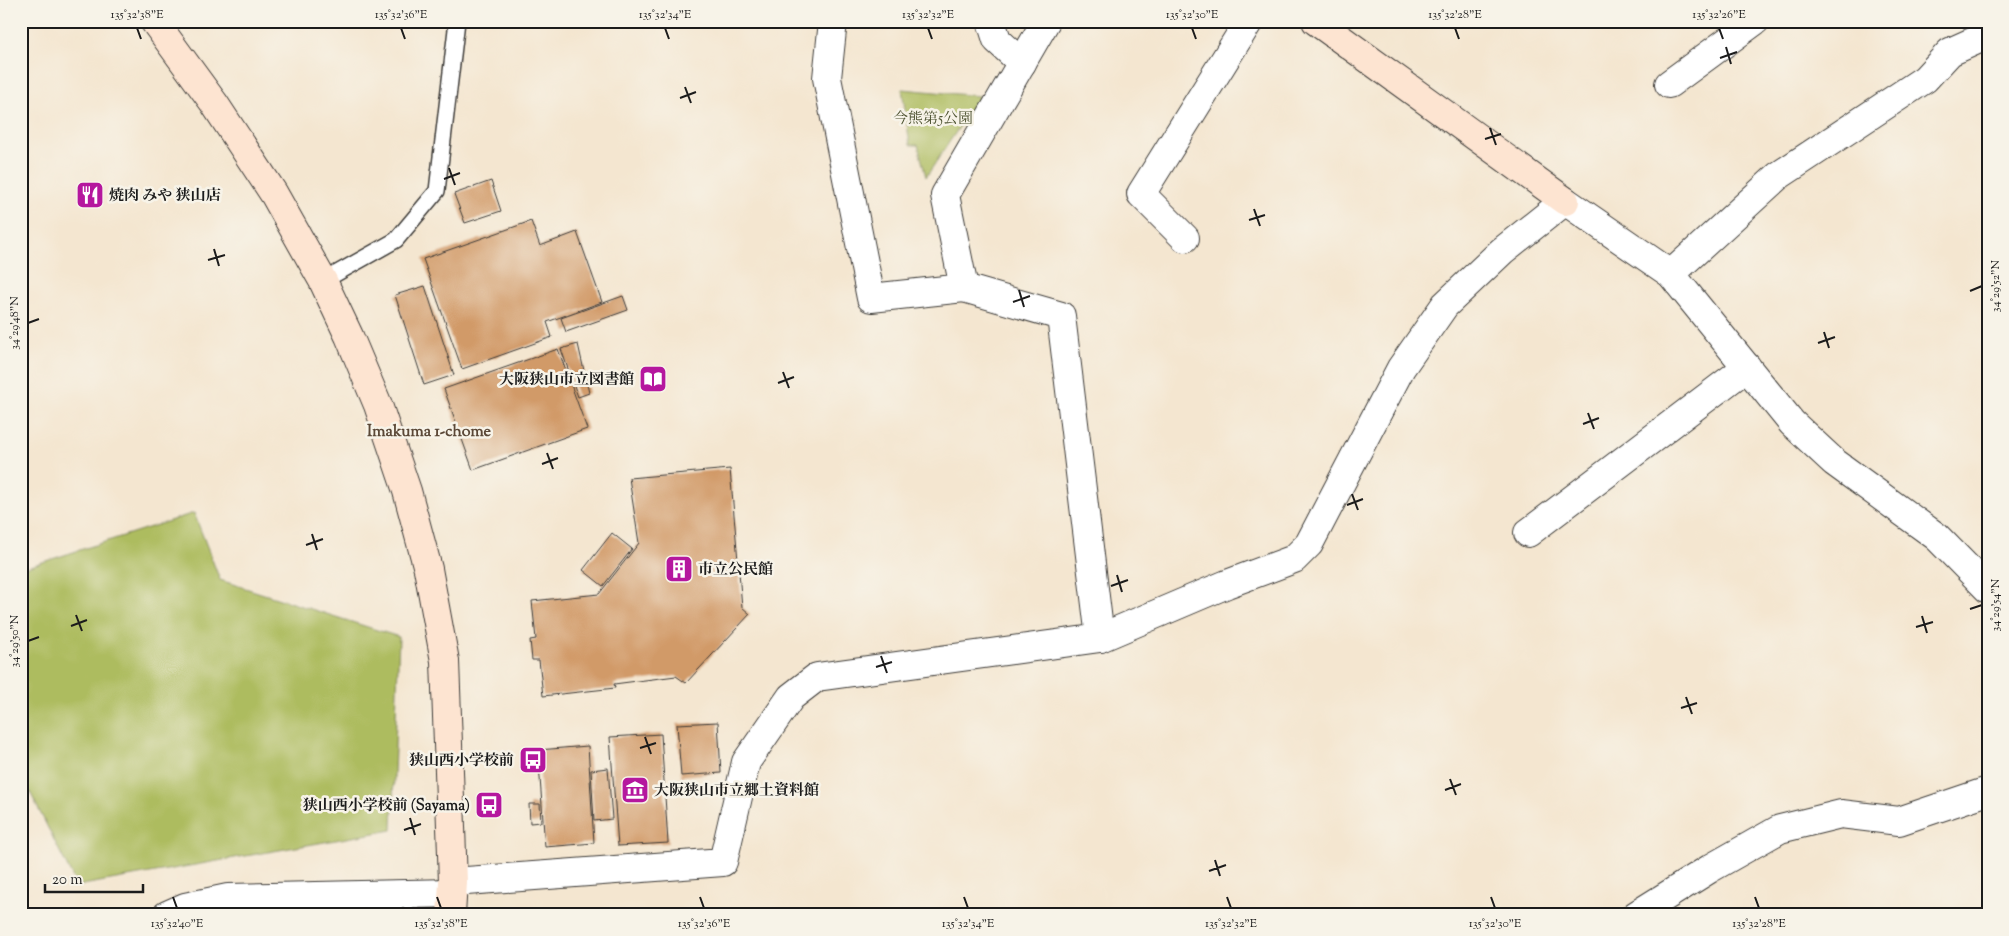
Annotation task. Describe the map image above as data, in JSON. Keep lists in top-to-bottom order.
{
  "districts": ["Imakuma 1-chome"],
  "parks": ["今熊第5公園"],
  "places": {
    "restaurant": ["焼肉 みや 狭山店"],
    "library": ["大阪狭山市立図書館"],
    "building": ["市立公民館"],
    "bus stop": ["狭山西小学校前", "狭山西小学校前 (Sayama)"],
    "museum": ["大阪狭山市立郷土資料館"]
  },
  "scale_bar": "20 m",
  "coordinates": [
    "135°32'38\"E",
    "135°32'36\"E",
    "135°32'34\"E",
    "135°32'32\"E",
    "135°32'30\"E",
    "135°32'28\"E",
    "135°32'26\"E",
    "34°29'52\"N",
    "34°29'48\"N",
    "34°29'54\"N",
    "34°29'50\"N",
    "135°32'40\"E"
  ]
}
